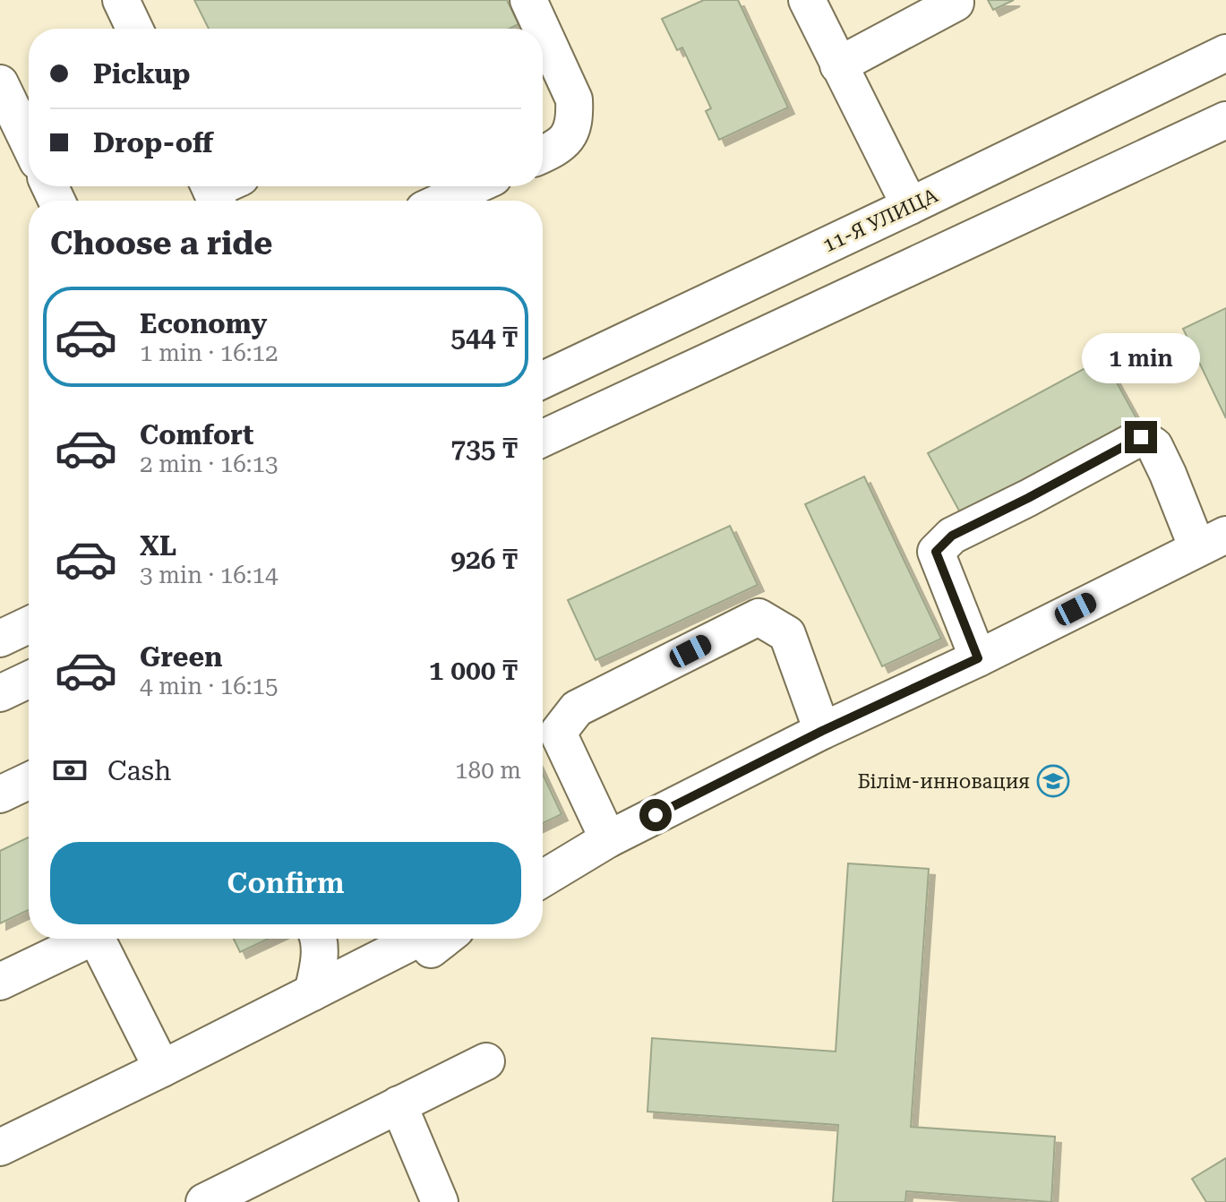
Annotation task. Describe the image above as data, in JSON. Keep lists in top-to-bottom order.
{
  "streets": {
    "street": ["11-Я УЛИЦА"]
  },
  "places": {
    "school or university": ["Білім-инновация"]
  },
  "page": {
    "banner": ["Pickup", "Drop-off"],
    "heading": "Choose a ride",
    "list": [
      {
        "name": "Economy",
        "note": "1 min · 16:12",
        "value": "544 ₸"
      },
      {
        "name": "Comfort",
        "note": "2 min · 16:13",
        "value": "735 ₸"
      },
      {
        "name": "XL",
        "note": "3 min · 16:14",
        "value": "926 ₸"
      },
      {
        "name": "Green",
        "note": "4 min · 16:15",
        "value": "1 000 ₸"
      }
    ],
    "bubble": "1 min",
    "pay": ["Cash", "180 m"],
    "buttons": "Confirm"
  }
}
